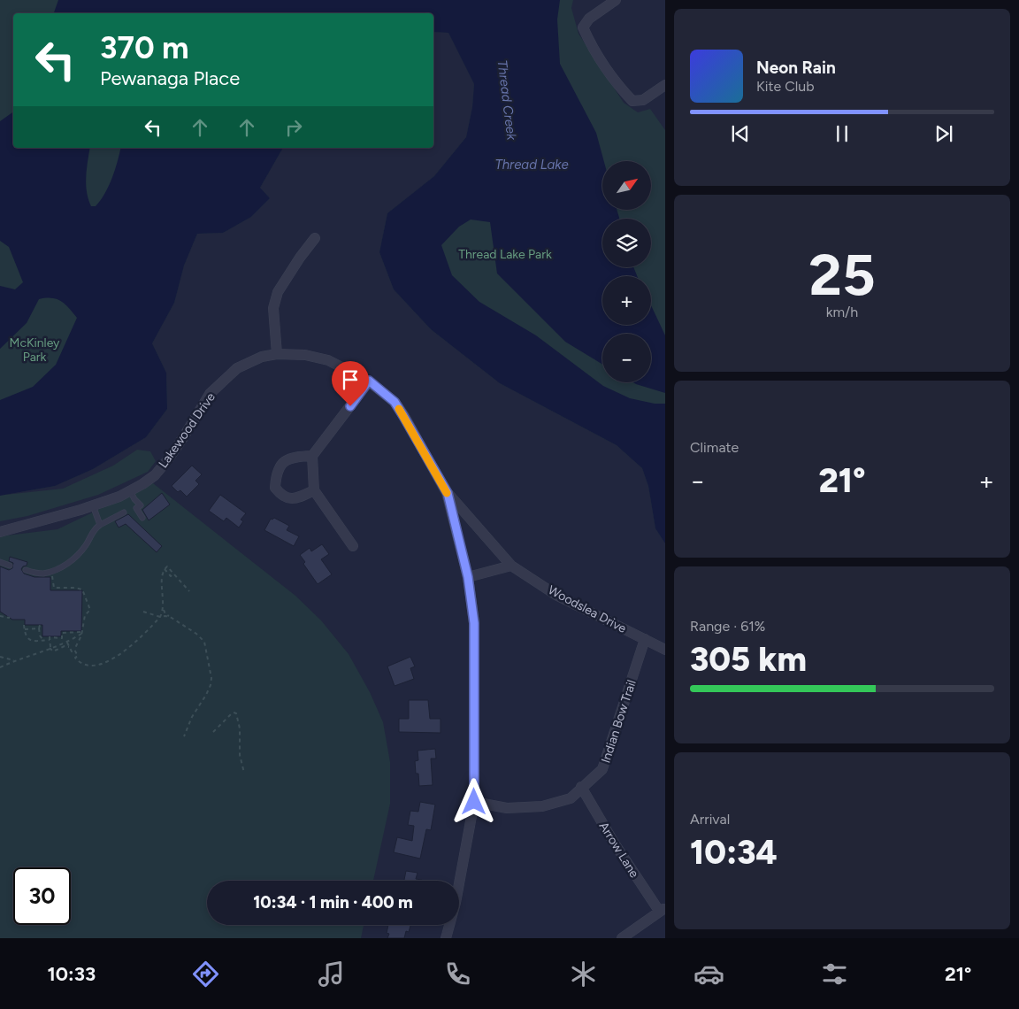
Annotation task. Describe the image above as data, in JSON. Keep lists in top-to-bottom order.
{
  "streets": {
    "street": [
      "Lakewood Drive",
      "Woodslea Drive",
      "Indian Bow Trail",
      "Arrow Lane"
    ]
  },
  "crossings": [
    ["Lakewood Drive", "Woodslea Drive"],
    ["Woodslea Drive", "Indian Bow Trail"],
    ["Indian Bow Trail", "Arrow Lane"]
  ],
  "water": ["Thread Creek", "Thread Lake"],
  "parks": ["Thread Lake Park", "McKinley Park"],
  "north": "top right",
  "page": {
    "turn": ["370 m", "Pewanaga Place"],
    "song": ["Neon Rain", "Kite Club"],
    "map_buttons": ["+", "−"],
    "tile": [
      ["25", "km/h"],
      "Climate",
      ["Range · 61%", "305 km"],
      ["Arrival", "10:34"]
    ],
    "heat": ["−", "21°", "+"],
    "limit": "30",
    "trip": "10:34 · 1 min · 400 m",
    "tabs": ["10:33", "21°"]
  }
}
